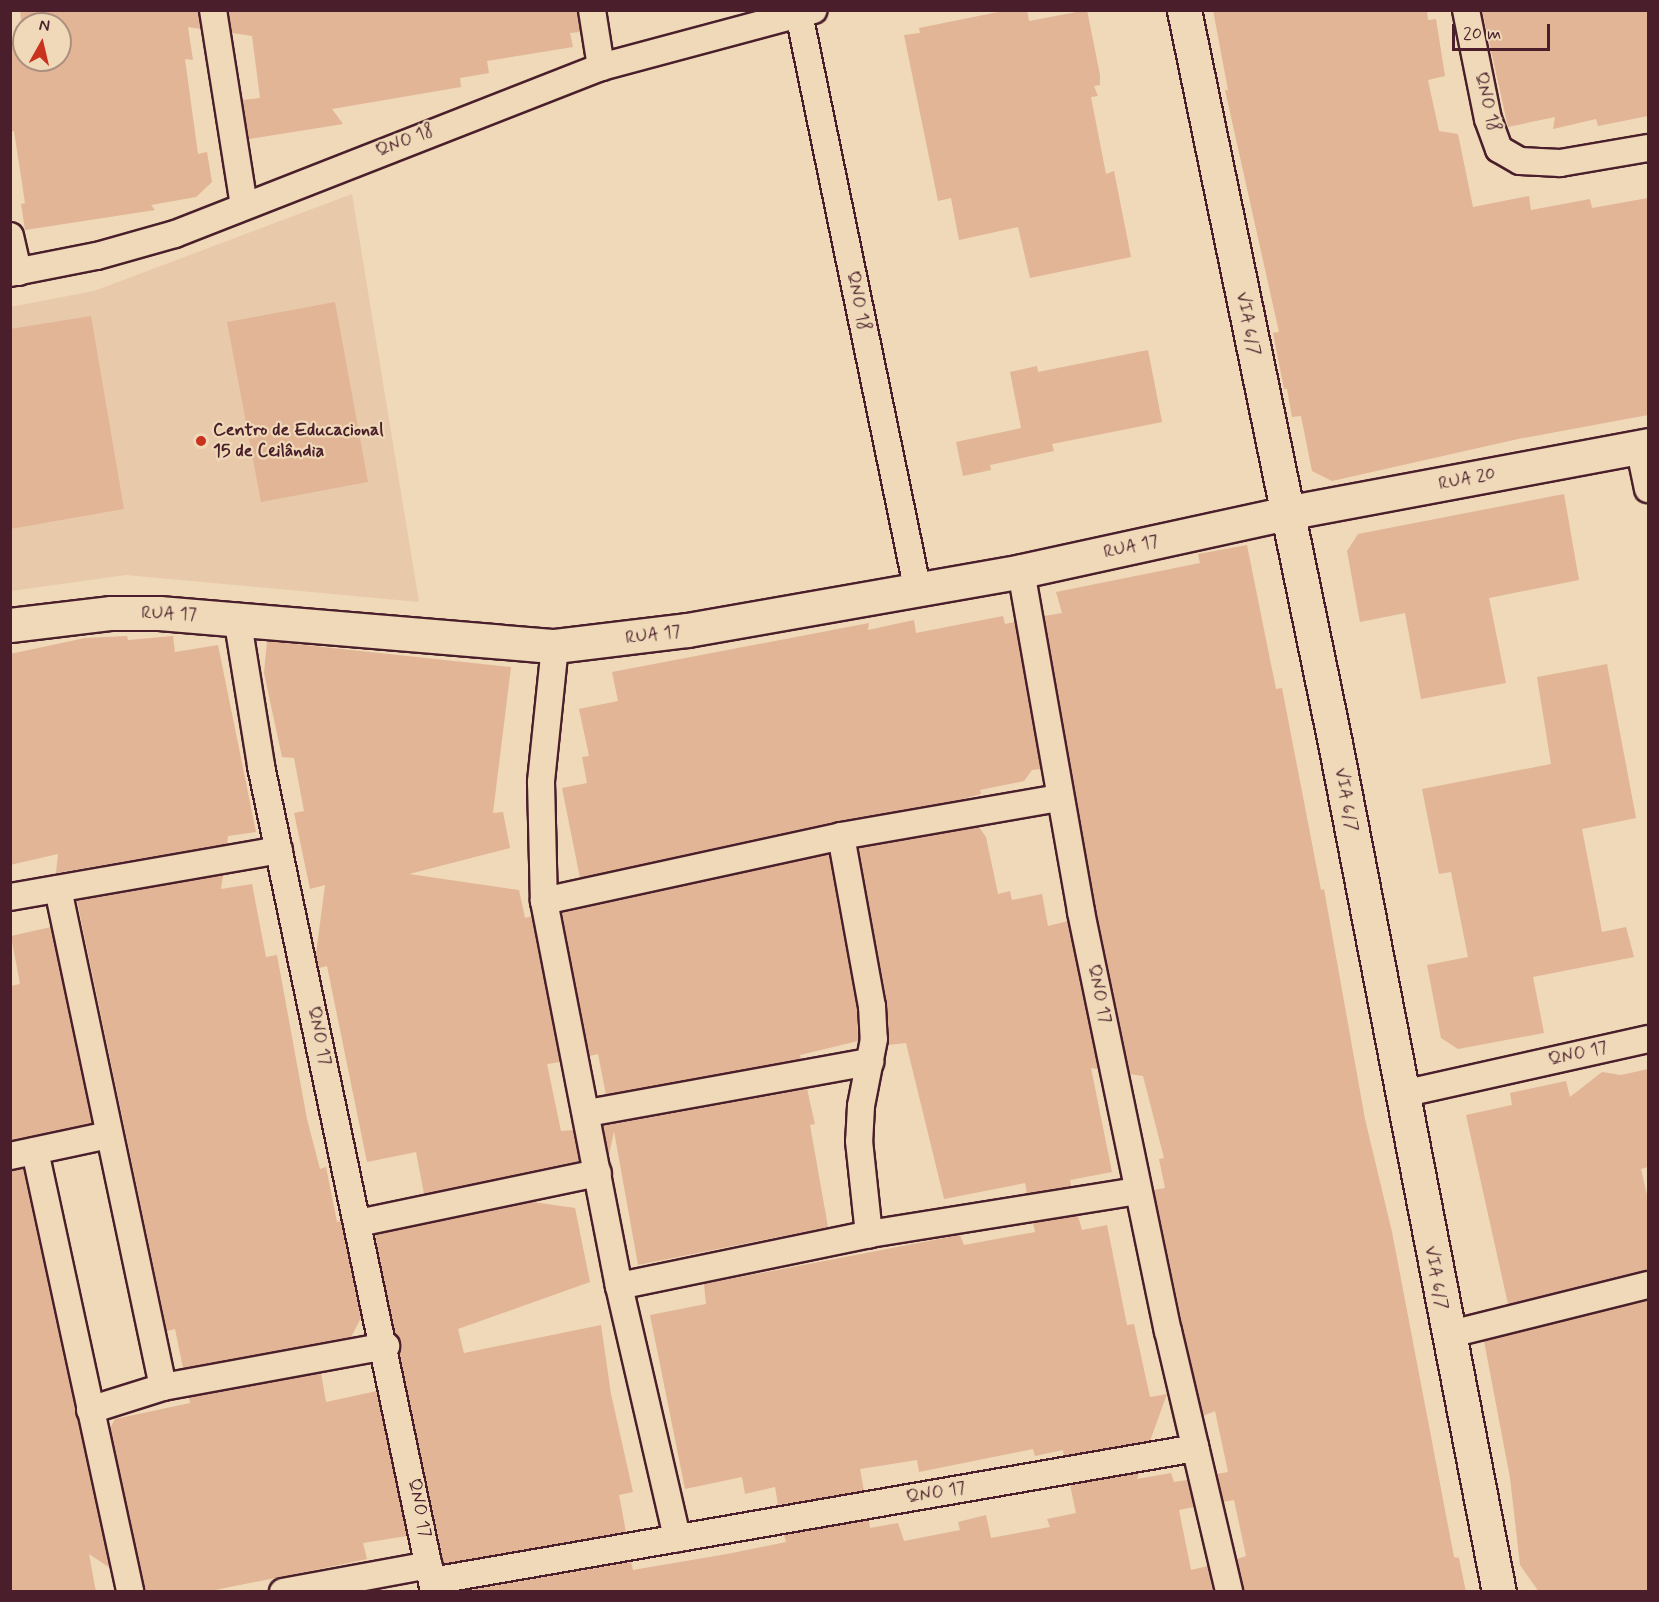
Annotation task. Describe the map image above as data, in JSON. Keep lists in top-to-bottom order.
{
  "streets": {
    "street": [
      "QNO 18",
      "VIA 6/7",
      "RUA 20",
      "RUA 17",
      "QNO 17"
    ]
  },
  "crossings": [
    ["QNO 18", "RUA 17"],
    ["VIA 6/7", "RUA 20"],
    ["VIA 6/7", "RUA 17"],
    ["VIA 6/7", "QNO 17"],
    ["RUA 20", "RUA 17"],
    ["RUA 17", "QNO 17"]
  ],
  "places": ["Centro de Educacional 15 de Ceilândia"],
  "scale_bar": "20 m",
  "north": "top"
}
